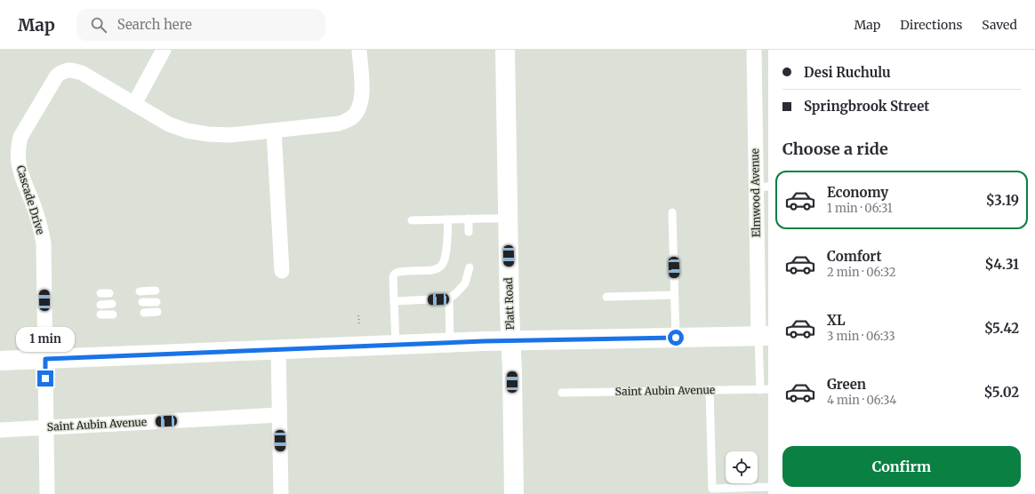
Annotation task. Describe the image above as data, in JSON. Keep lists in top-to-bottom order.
{
  "streets": {
    "main road": ["Platt Road"],
    "street": ["Elmwood Avenue", "Cascade Drive", "Saint Aubin Avenue"]
  },
  "crossings": [
    ["Cascade Drive", "Saint Aubin Avenue"]
  ],
  "page": {
    "header": "Map",
    "search": "Search here",
    "nav": ["Map", "Directions", "Saved"],
    "banner": ["Desi Ruchulu", "Springbrook Street"],
    "heading": "Choose a ride",
    "list": [
      {
        "name": "Economy",
        "note": "1 min · 06:31",
        "value": "$3.19"
      },
      {
        "name": "Comfort",
        "note": "2 min · 06:32",
        "value": "$4.31"
      },
      {
        "name": "XL",
        "note": "3 min · 06:33",
        "value": "$5.42"
      },
      {
        "name": "Green",
        "note": "4 min · 06:34",
        "value": "$5.02"
      }
    ],
    "bubble": "1 min",
    "buttons": "Confirm"
  }
}
